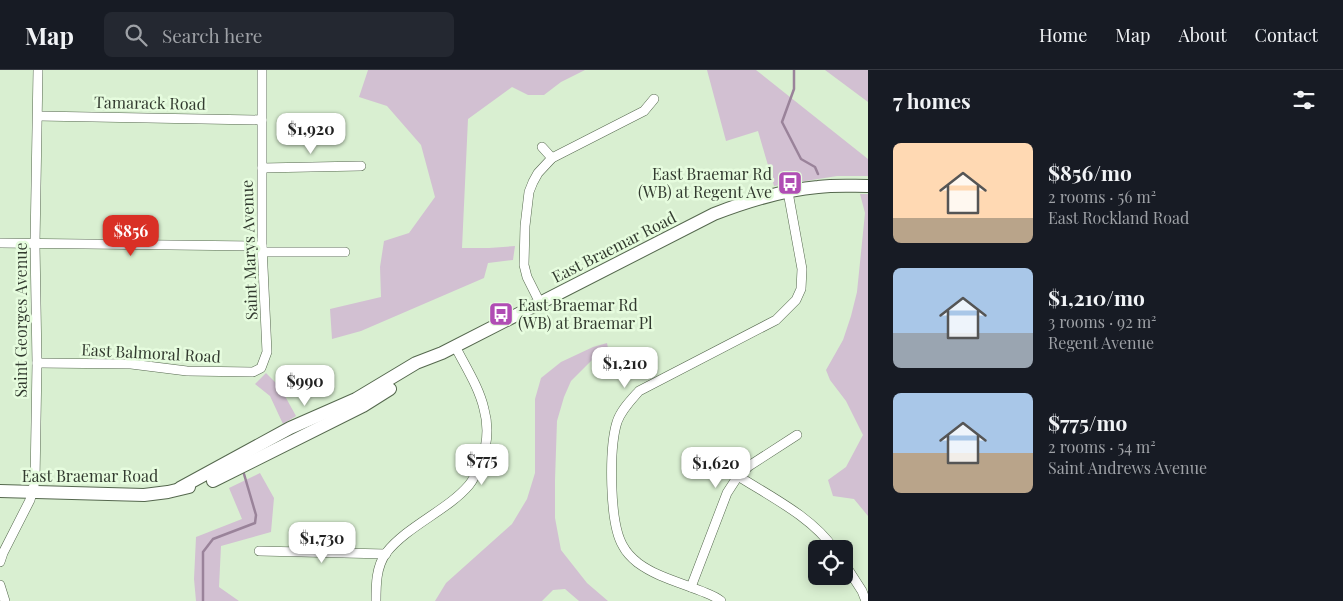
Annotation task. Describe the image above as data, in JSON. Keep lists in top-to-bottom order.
{
  "streets": {
    "street": [
      "Tamarack Road",
      "East Braemar Road",
      "Saint Marys Avenue",
      "Saint Georges Avenue",
      "East Balmoral Road"
    ]
  },
  "crossings": [
    ["Tamarack Road", "Saint Marys Avenue"],
    ["Tamarack Road", "Saint Georges Avenue"],
    ["East Braemar Road", "Saint Georges Avenue"],
    ["Saint Marys Avenue", "East Balmoral Road"],
    ["Saint Georges Avenue", "East Balmoral Road"]
  ],
  "places": {
    "bus stop": ["East Braemar Rd (WB) at Regent Ave", "East Braemar Rd (WB) at Braemar Pl"]
  },
  "page": {
    "header": "Map",
    "search": "Search here",
    "nav": [
      "Home",
      "Map",
      "About",
      "Contact"
    ],
    "heading": "7 homes",
    "price": [
      "$1,920",
      "$856",
      "$1,210",
      "$990",
      "$775",
      "$1,620",
      "$1,730"
    ],
    "list": [
      {
        "name": "$856/mo",
        "note": "2 rooms · 56 m² · East Rockland Road"
      },
      {
        "name": "$1,210/mo",
        "note": "3 rooms · 92 m² · Regent Avenue"
      },
      {
        "name": "$775/mo",
        "note": "2 rooms · 54 m² · Saint Andrews Avenue"
      }
    ]
  }
}
